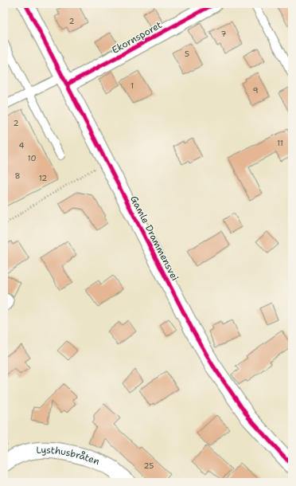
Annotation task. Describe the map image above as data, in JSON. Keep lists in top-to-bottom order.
{
  "streets": {
    "street": ["Ekornsporet", "Gamle Drammensvei", "Lysthusbråten"]
  },
  "crossings": [
    ["Ekornsporet", "Gamle Drammensvei"]
  ],
  "house_numbers": [
    "2",
    "7",
    "5",
    "1",
    "9",
    "2",
    "11",
    "4",
    "10",
    "8",
    "12",
    "25"
  ]
}
